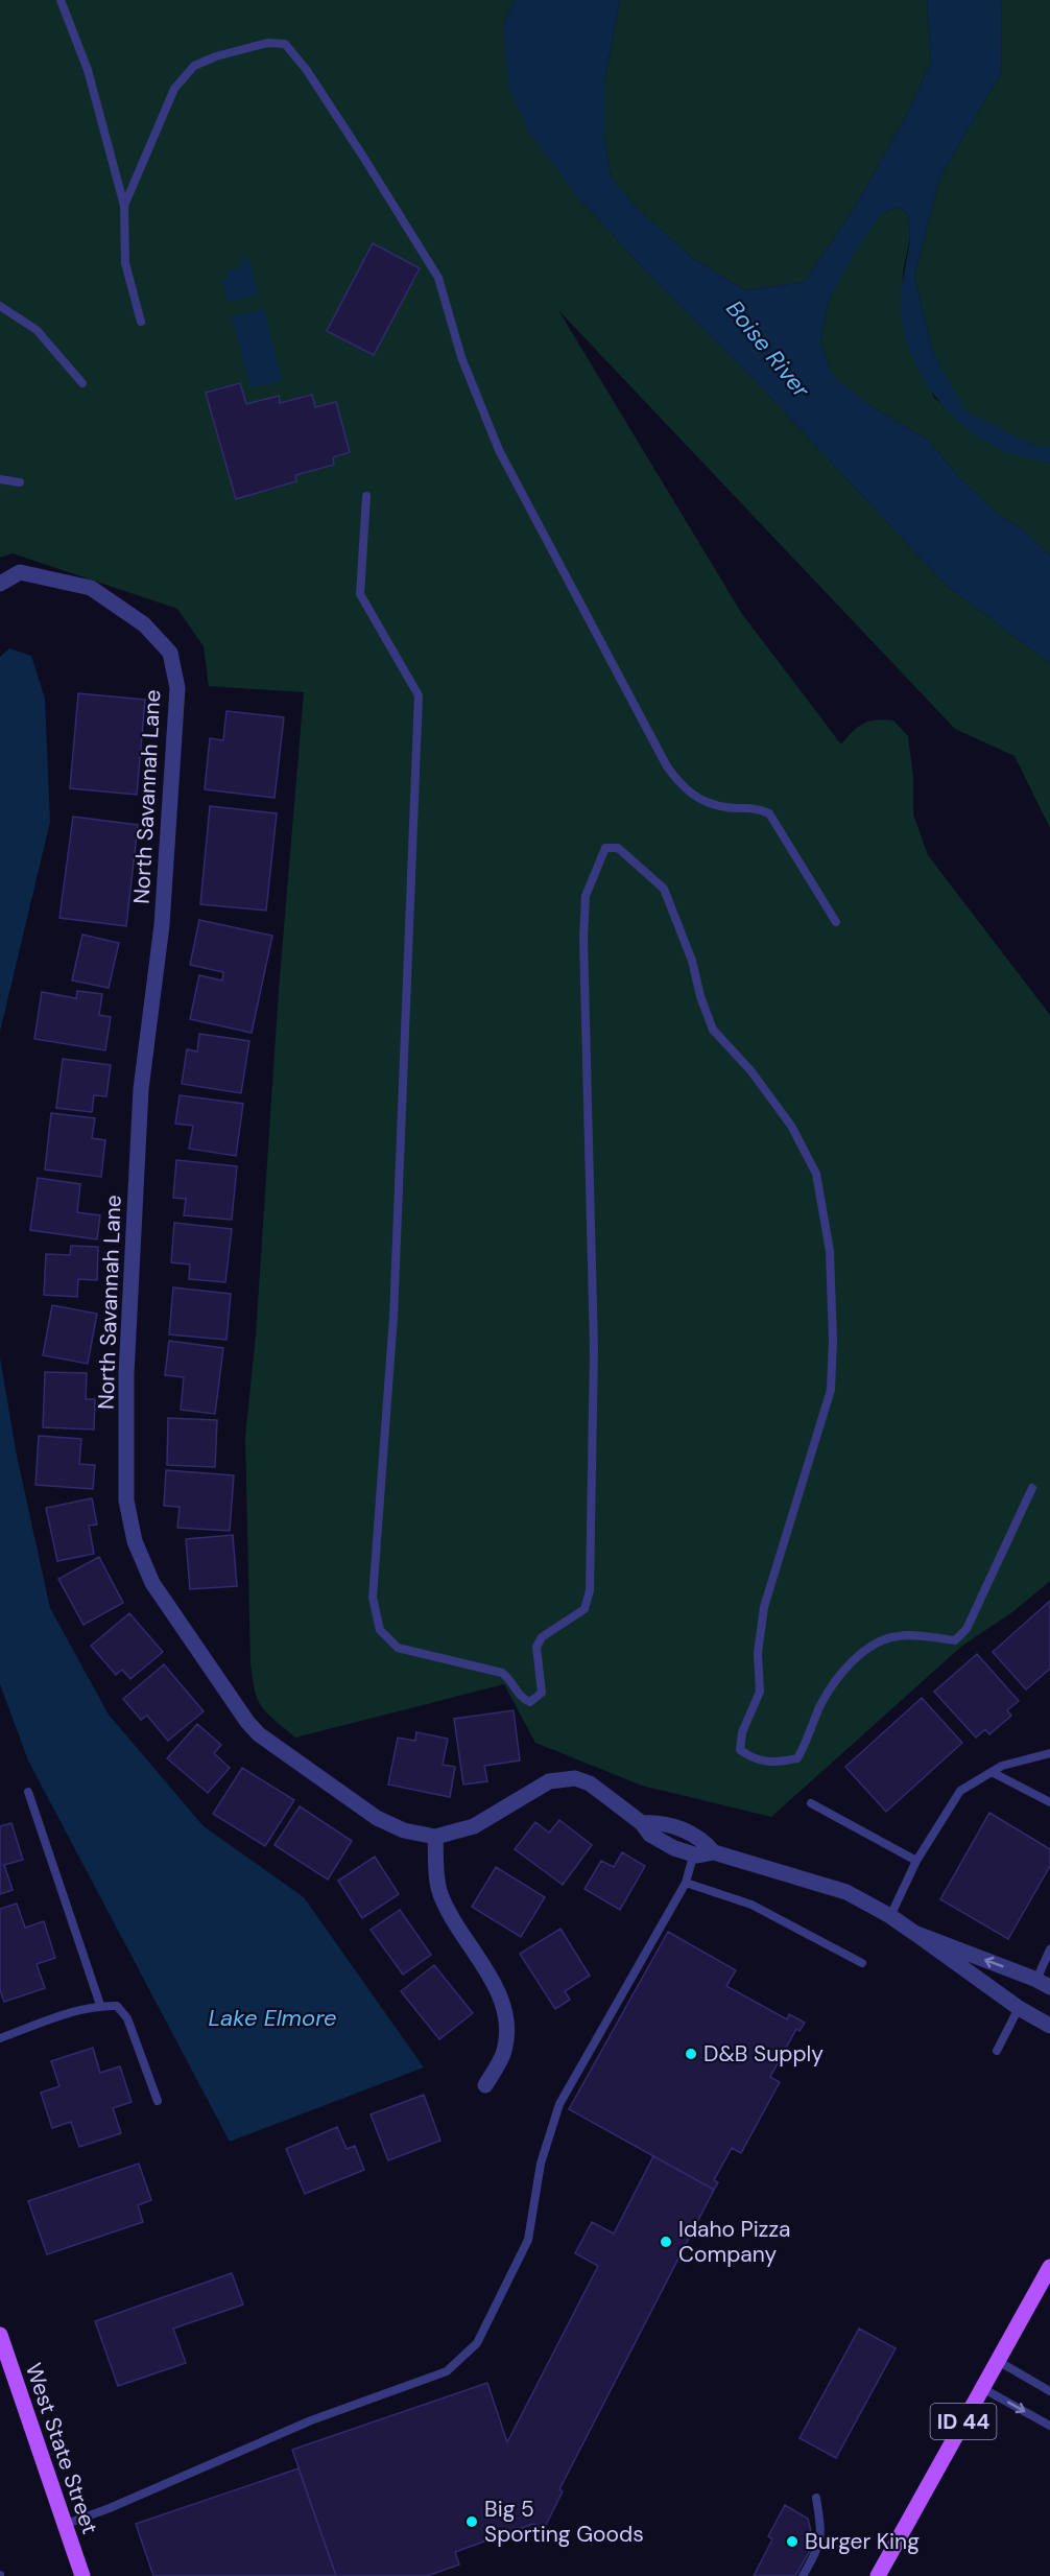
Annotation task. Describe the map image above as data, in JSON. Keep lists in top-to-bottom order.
{
  "streets": {
    "main road": ["ID 44", "West State Street"],
    "street": ["North Savannah Lane"]
  },
  "water": ["Boise River", "Lake Elmore"],
  "places": [
    "D&B Supply",
    "Idaho Pizza Company",
    "Big 5 Sporting Goods",
    "Burger King"
  ]
}
